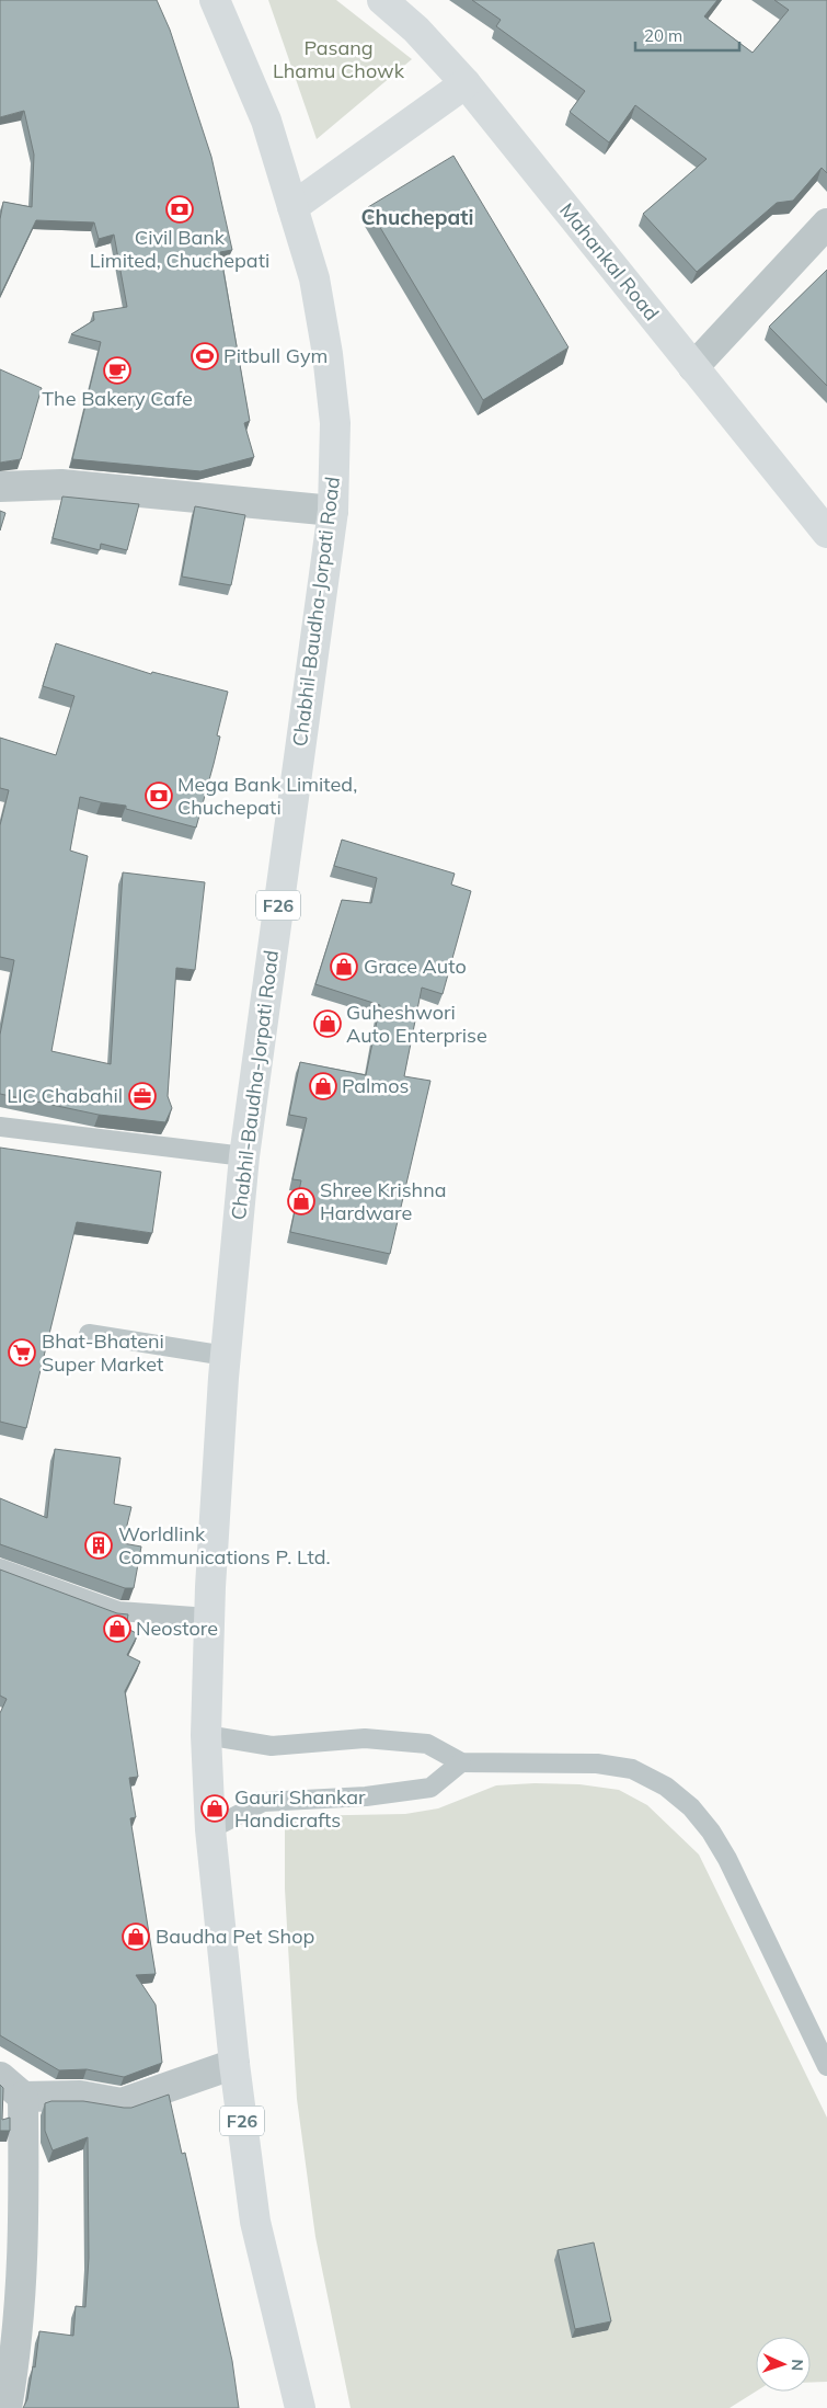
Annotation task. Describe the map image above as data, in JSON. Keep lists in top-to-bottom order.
{
  "streets": {
    "main road": ["Mahankal Road", "Chabhil-Baudha-Jorpati Road", "F26"]
  },
  "crossings": [
    ["Chabhil-Baudha-Jorpati Road", "F26"]
  ],
  "districts": ["Chuchepati"],
  "parks": ["Pasang Lhamu Chowk"],
  "places": {
    "bank": ["Civil Bank Limited, Chuchepati", "Mega Bank Limited, Chuchepati"],
    "sports": ["Pitbull Gym"],
    "cafe": ["The Bakery Cafe"],
    "shop": [
      "Grace Auto",
      "Guheshwori Auto Enterprise",
      "Palmos",
      "Shree Krishna Hardware",
      "Neostore",
      "Gauri Shankar Handicrafts",
      "Baudha Pet Shop"
    ],
    "office": ["LIC Chabahil"],
    "supermarket": ["Bhat-Bhateni Super Market"],
    "building": ["Worldlink Communications P. Ltd."]
  },
  "scale_bar": "20 m",
  "north": "right"
}
